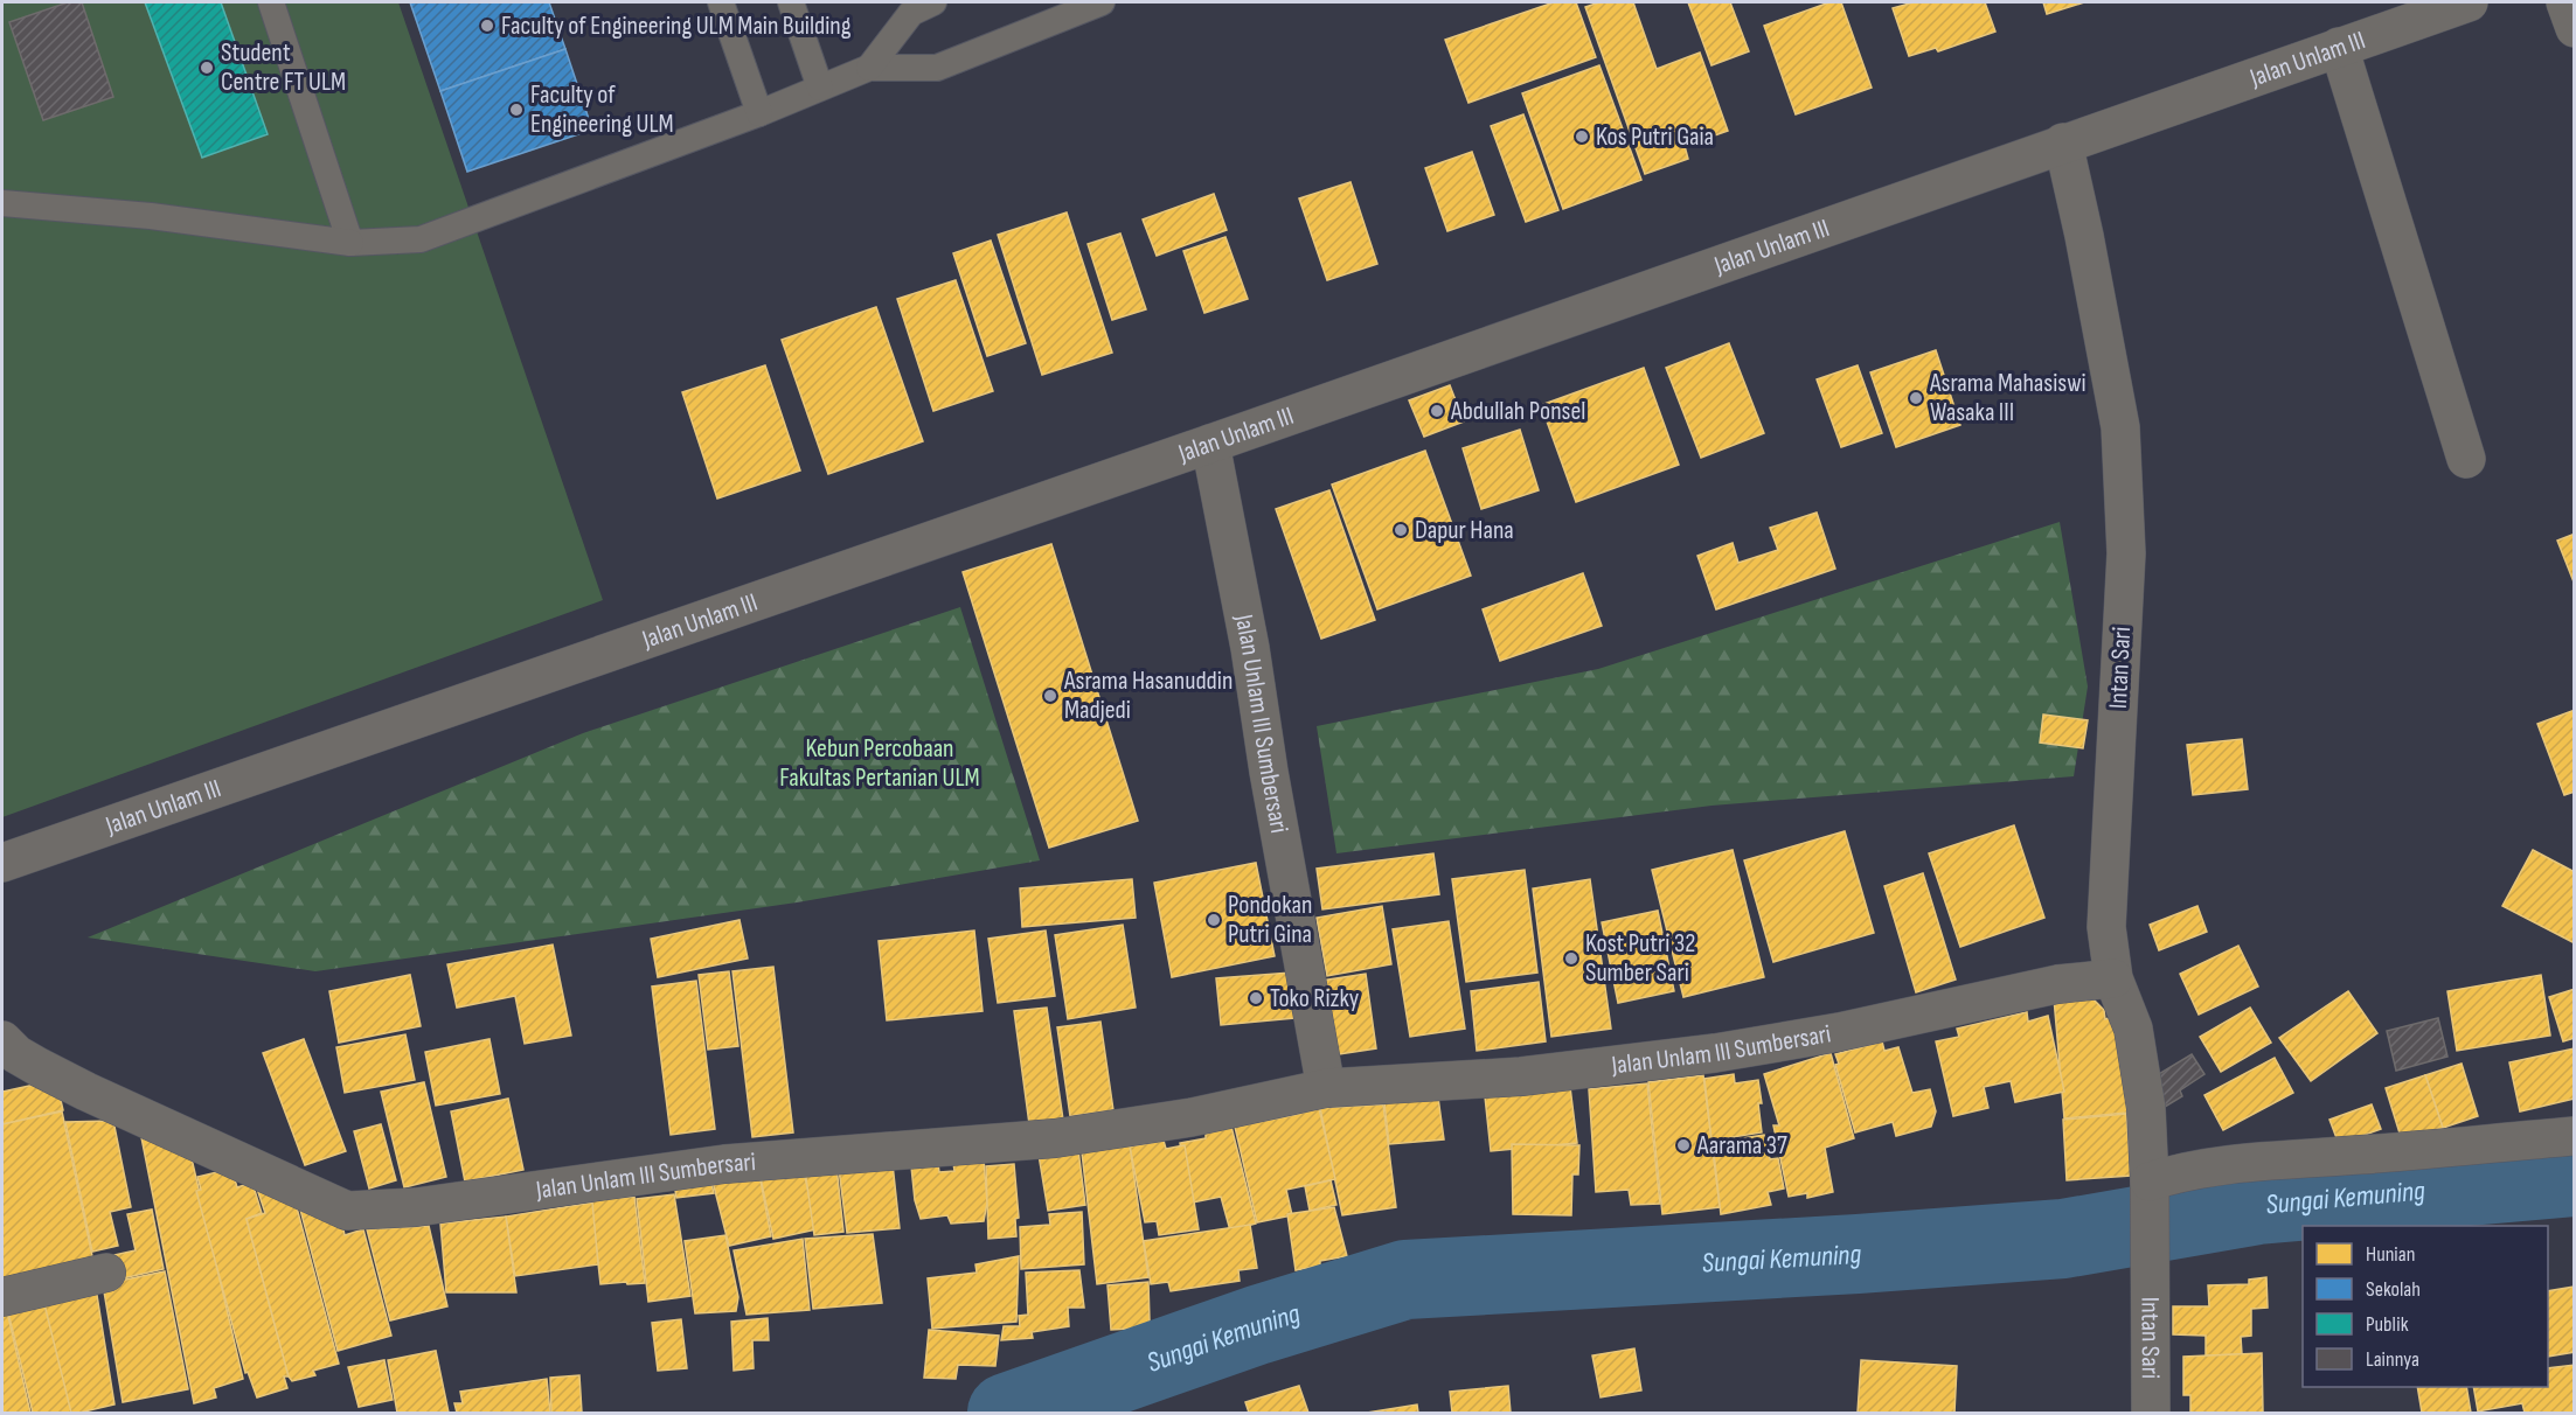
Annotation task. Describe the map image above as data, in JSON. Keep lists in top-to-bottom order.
{
  "streets": {
    "street": ["Jalan Unlam III", "Intan Sari", "Jalan Unlam III Sumbersari"]
  },
  "crossings": [
    ["Jalan Unlam III", "Intan Sari"],
    ["Jalan Unlam III", "Jalan Unlam III Sumbersari"],
    ["Intan Sari", "Jalan Unlam III Sumbersari"]
  ],
  "water": ["Sungai Kemuning"],
  "parks": ["Kebun Percobaan Fakultas Pertanian ULM"],
  "places": [
    "Faculty of Engineering ULM Main Building",
    "Student Centre FT ULM",
    "Faculty of Engineering ULM",
    "Kos Putri Gaia",
    "Asrama Mahasiswi Wasaka III",
    "Abdullah Ponsel",
    "Dapur Hana",
    "Asrama Hasanuddin Madjedi",
    "Pondokan Putri Gina",
    "Kost Putri 32 Sumber Sari",
    "Toko Rizky",
    "Aarama 37"
  ],
  "legend": [
    "Hunian",
    "Sekolah",
    "Publik",
    "Lainnya"
  ]
}
